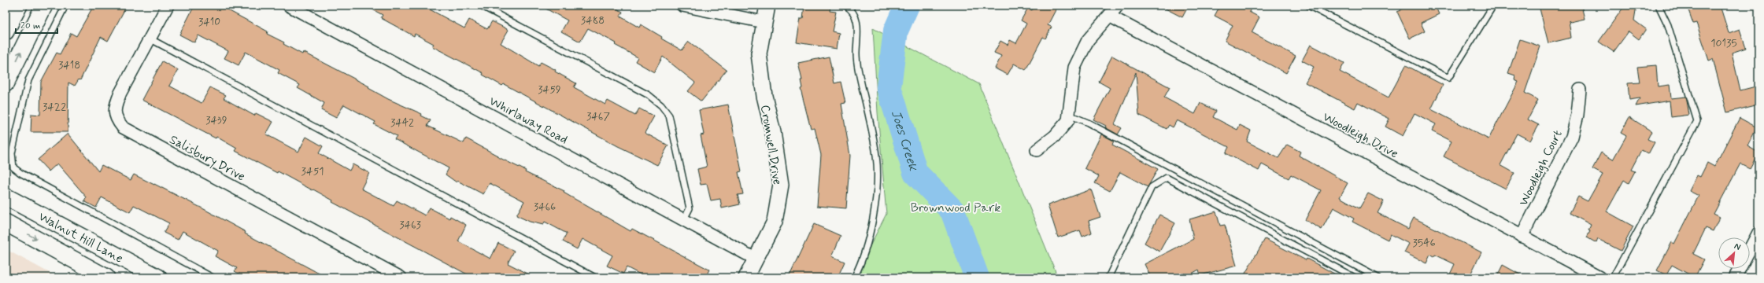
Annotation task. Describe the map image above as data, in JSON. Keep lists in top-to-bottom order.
{
  "streets": {
    "main road": ["Walnut Hill Lane"],
    "street": [
      "Whirlaway Road",
      "Woodleigh Drive",
      "Cromwell Drive",
      "Salisbury Drive",
      "Woodleigh Court"
    ]
  },
  "crossings": [
    ["Whirlaway Road", "Cromwell Drive"],
    ["Woodleigh Drive", "Woodleigh Court"]
  ],
  "water": ["Joes Creek"],
  "parks": ["Brownwood Park"],
  "house_numbers": [
    "3488",
    "3410",
    "10135",
    "3418",
    "3459",
    "3422",
    "3467",
    "3439",
    "3442",
    "3451",
    "3466",
    "3463",
    "3546"
  ],
  "scale_bar": "20 m",
  "north": "top right"
}
